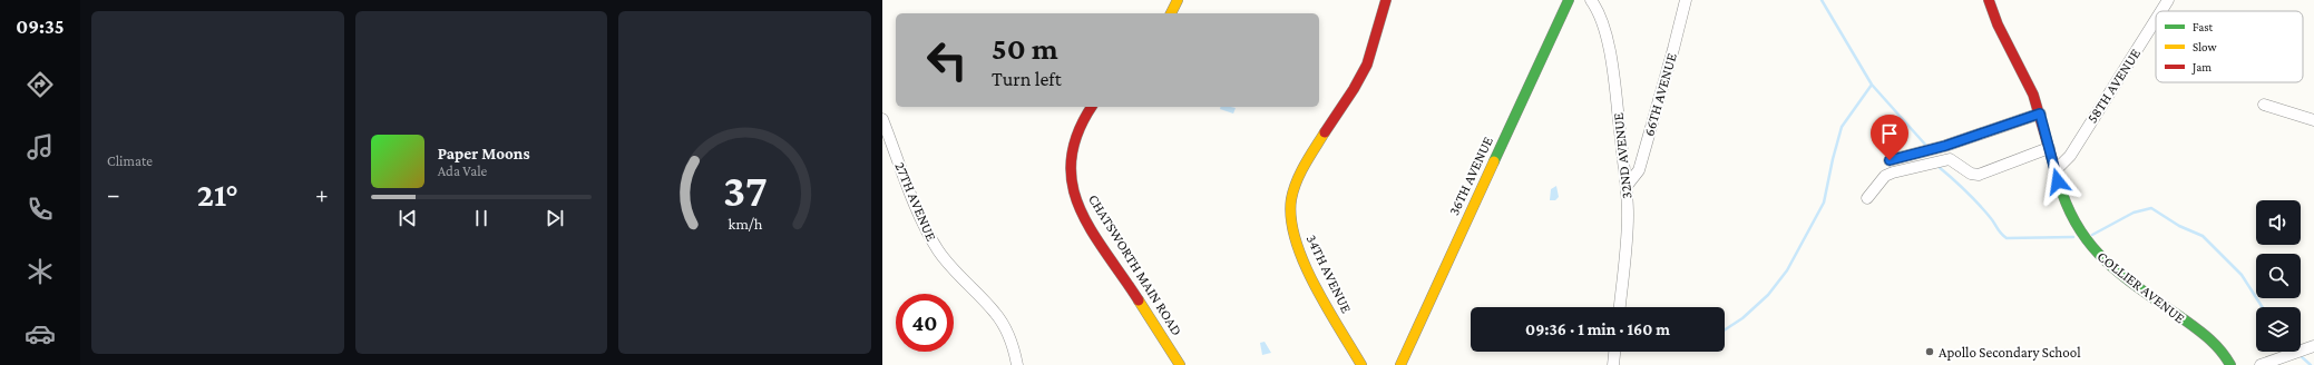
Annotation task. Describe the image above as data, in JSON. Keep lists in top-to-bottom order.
{
  "streets": {
    "street": [
      "58TH AVENUE",
      "66TH AVENUE",
      "32ND AVENUE",
      "36TH AVENUE",
      "27TH AVENUE",
      "CHATSWORTH MAIN ROAD",
      "34TH AVENUE",
      "COLLIER AVENUE"
    ]
  },
  "crossings": [
    ["58TH AVENUE", "COLLIER AVENUE"],
    ["66TH AVENUE", "32ND AVENUE"]
  ],
  "places": ["Apollo Secondary School"],
  "legend": ["Fast", "Slow", "Jam"],
  "page": {
    "tabs": "09:35",
    "tile": "Climate",
    "turn": ["50 m", "Turn left"],
    "song": ["Paper Moons", "Ada Vale"],
    "heat": ["−", "21°", "+"],
    "limit": "40",
    "trip": "09:36 · 1 min · 160 m",
    "gauge": ["37", "km/h"]
  }
}
